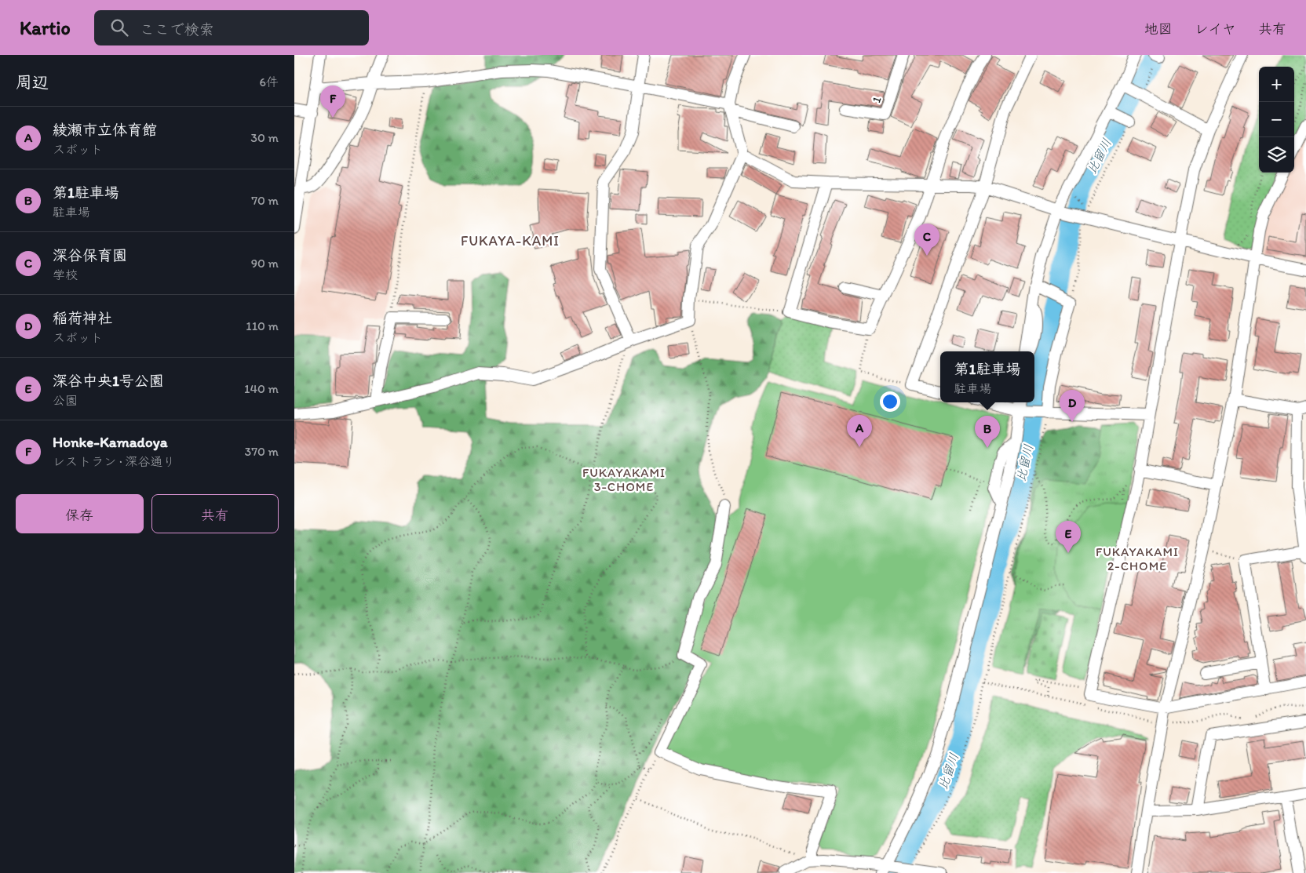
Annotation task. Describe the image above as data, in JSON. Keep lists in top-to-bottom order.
{
  "streets": {
    "street": ["1"]
  },
  "districts": ["FUKAYA-KAMI", "FUKAYAKAMI 3-CHOME", "FUKAYAKAMI 2-CHOME"],
  "water": ["比留川"],
  "page": {
    "header": "Kartio",
    "search": "ここで検索",
    "nav": ["地図", "レイヤ", "共有"],
    "heading": ["周辺", "6件"],
    "map_buttons": ["+", "−"],
    "pins": [
      "F",
      "C",
      "D",
      "A",
      "B",
      "E"
    ],
    "list": [
      {
        "mark": "A",
        "name": "綾瀬市立体育館",
        "note": "スポット",
        "value": "30 m"
      },
      {
        "mark": "B",
        "name": "第1駐車場",
        "note": "駐車場",
        "value": "70 m"
      },
      {
        "mark": "C",
        "name": "深谷保育園",
        "note": "学校",
        "value": "90 m"
      },
      {
        "mark": "D",
        "name": "稲荷神社",
        "note": "スポット",
        "value": "110 m"
      },
      {
        "mark": "E",
        "name": "深谷中央1号公園",
        "note": "公園",
        "value": "140 m"
      },
      {
        "mark": "F",
        "name": "Honke-Kamadoya",
        "note": "レストラン · 深谷通り",
        "value": "370 m"
      }
    ],
    "popup": ["第1駐車場", "駐車場"],
    "buttons": ["保存", "共有"]
  }
}
